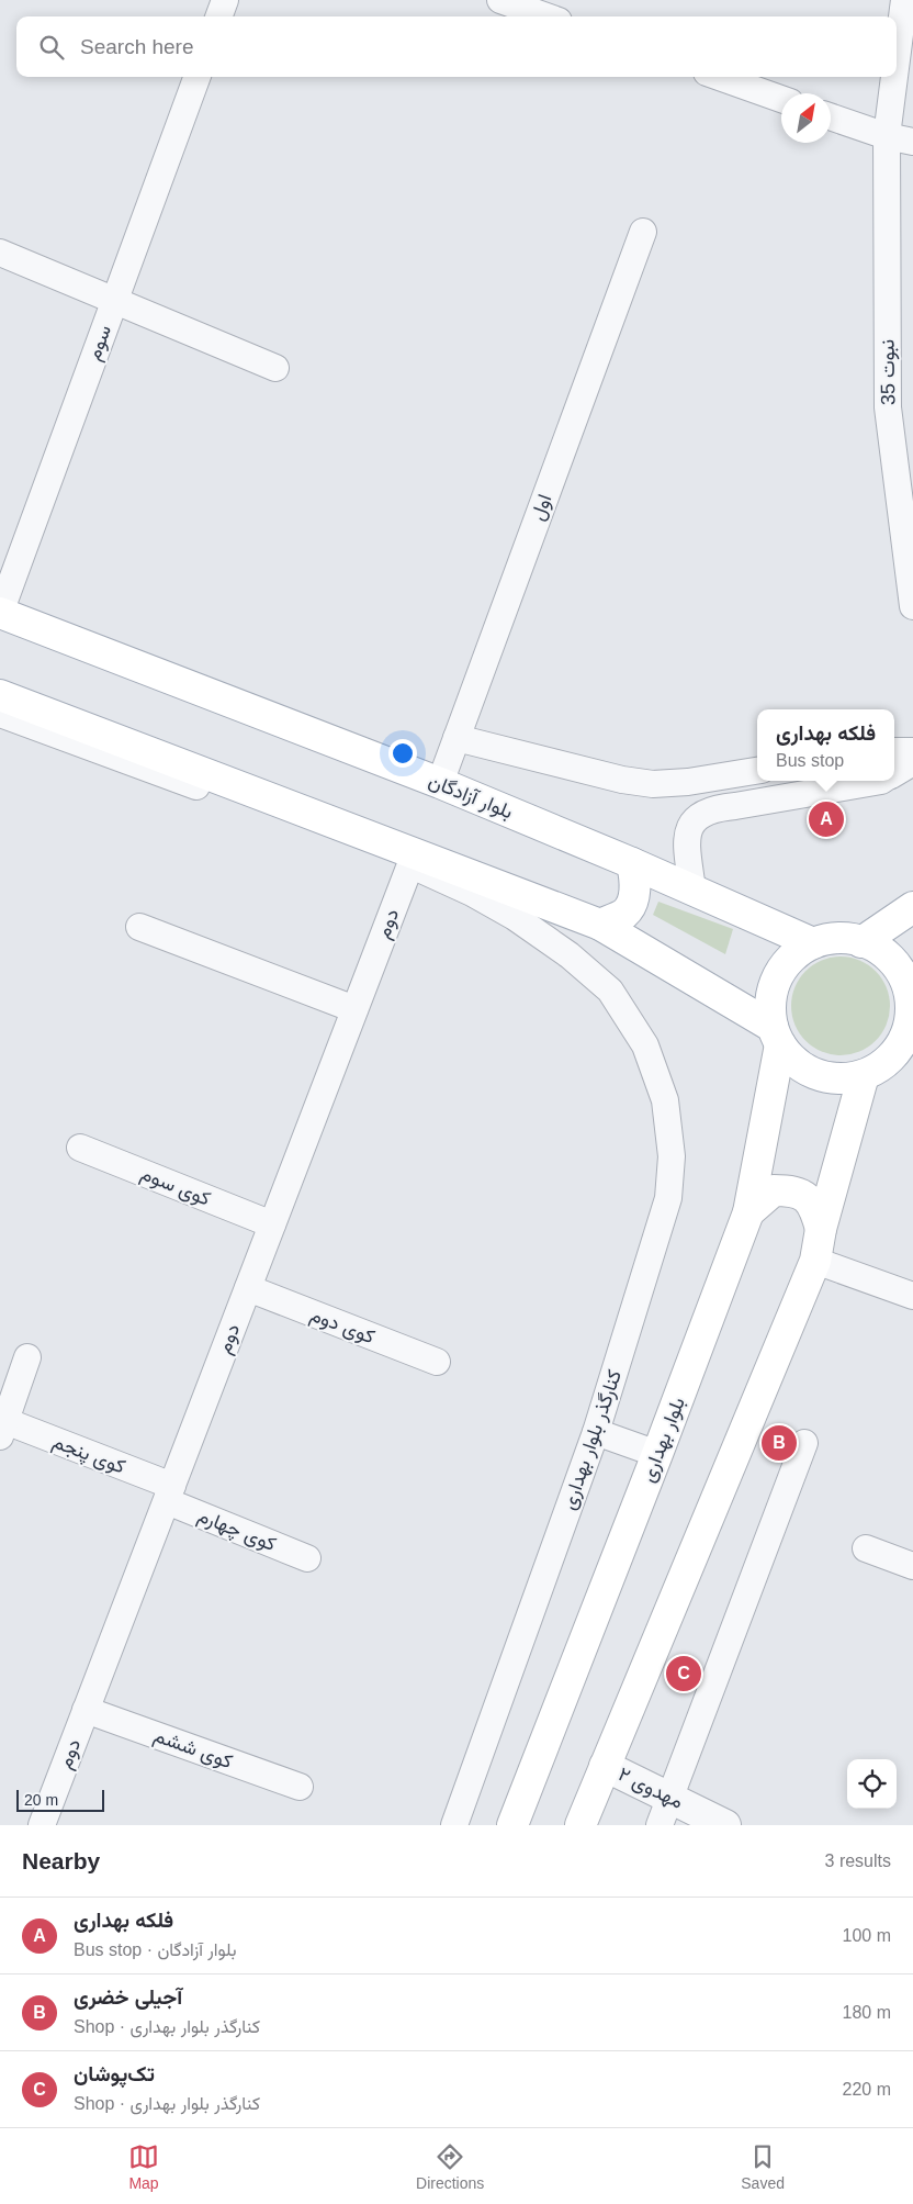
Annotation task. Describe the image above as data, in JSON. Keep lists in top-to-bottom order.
{
  "streets": {
    "main road": ["بلوار آزادگان", "بلوار بهداری"],
    "street": [
      "سوم",
      "نبوت 35",
      "اول",
      "دوم",
      "کوی سوم",
      "کوی دوم",
      "کنارگذر بلوار بهداری",
      "کوی پنجم",
      "کوی چهارم",
      "کوی ششم",
      "مهدوی ۲"
    ]
  },
  "crossings": [
    ["سوم", "بلوار آزادگان"],
    ["اول", "بلوار آزادگان"],
    ["بلوار آزادگان", "بلوار بهداری"],
    ["دوم", "کوی سوم"],
    ["دوم", "کوی دوم"],
    ["دوم", "کنارگذر بلوار بهداری"],
    ["دوم", "کوی پنجم"],
    ["دوم", "کوی چهارم"],
    ["دوم", "کوی ششم"],
    ["کوی پنجم", "کوی چهارم"]
  ],
  "scale_bar": "20 m",
  "north": "top right",
  "page": {
    "search": "Search here",
    "popup": ["فلکه بهداری", "Bus stop"],
    "pins": ["A", "B", "C"],
    "scale": "20 m",
    "heading": ["Nearby", "3 results"],
    "list": [
      {
        "mark": "A",
        "name": "فلکه بهداری",
        "note": "Bus stop · بلوار آزادگان",
        "value": "100 m"
      },
      {
        "mark": "B",
        "name": "آجیلی خضری",
        "note": "Shop · کنارگذر بلوار بهداری",
        "value": "180 m"
      },
      {
        "mark": "C",
        "name": "تک‌پوشان",
        "note": "Shop · کنارگذر بلوار بهداری",
        "value": "220 m"
      }
    ],
    "nav": ["Map", "Directions", "Saved"]
  }
}
